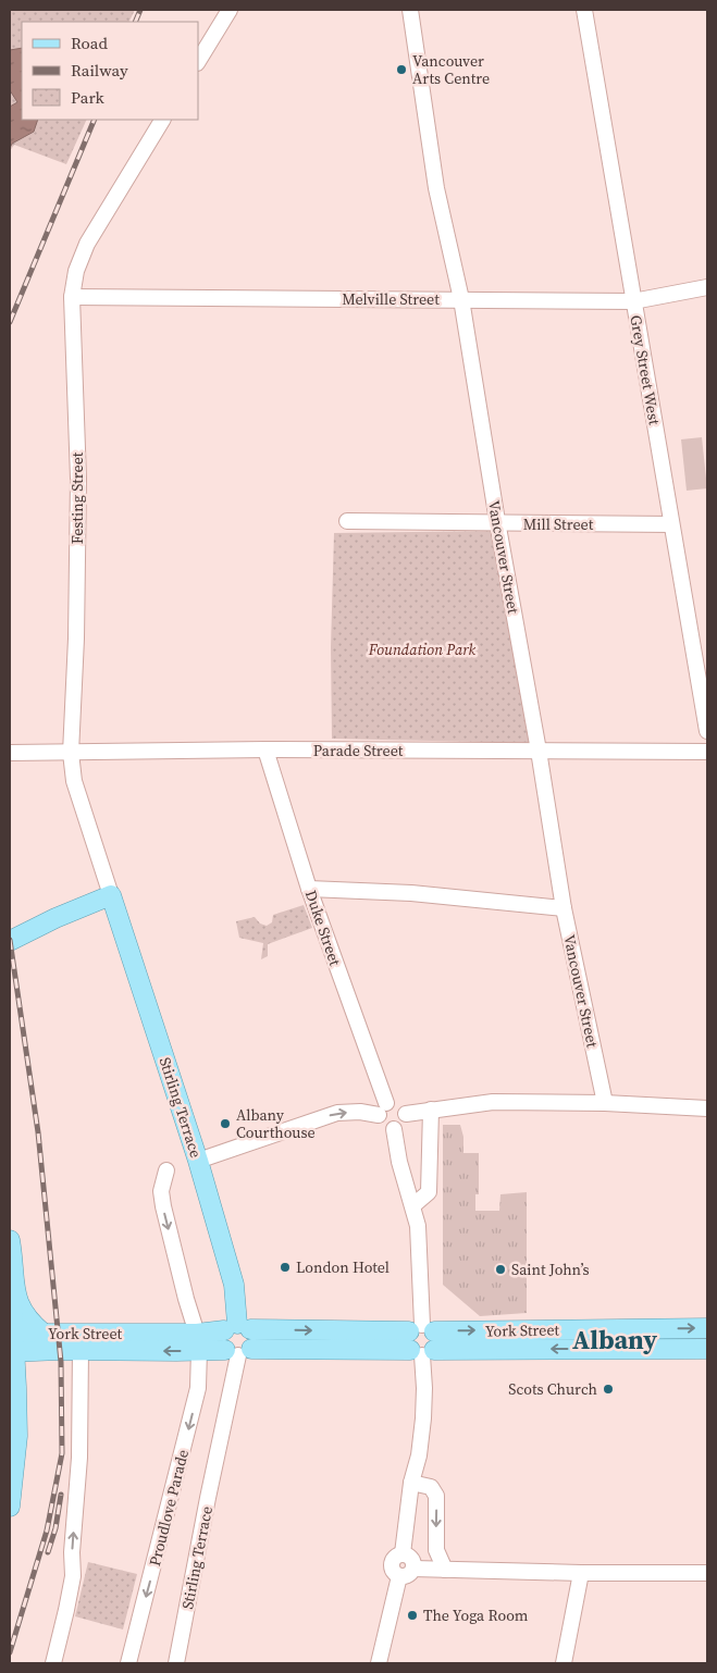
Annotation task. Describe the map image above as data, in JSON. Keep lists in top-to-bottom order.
{
  "streets": {
    "main road": ["Stirling Terrace", "York Street"],
    "street": [
      "Melville Street",
      "Grey Street West",
      "Festing Street",
      "Mill Street",
      "Vancouver Street",
      "Parade Street",
      "Duke Street",
      "Proudlove Parade"
    ]
  },
  "crossings": [
    ["Melville Street", "Grey Street West"],
    ["Melville Street", "Festing Street"],
    ["Melville Street", "Vancouver Street"],
    ["Grey Street West", "Mill Street"],
    ["Festing Street", "Parade Street"],
    ["Festing Street", "Stirling Terrace"],
    ["Mill Street", "Vancouver Street"],
    ["Vancouver Street", "Parade Street"],
    ["Parade Street", "Duke Street"],
    ["Stirling Terrace", "York Street"],
    ["York Street", "Proudlove Parade"]
  ],
  "districts": ["Albany"],
  "parks": ["Foundation Park"],
  "places": [
    "Vancouver Arts Centre",
    "Albany Courthouse",
    "London Hotel",
    "Saint John’s",
    "Scots Church",
    "The Yoga Room"
  ],
  "legend": ["Road", "Railway", "Park"]
}
